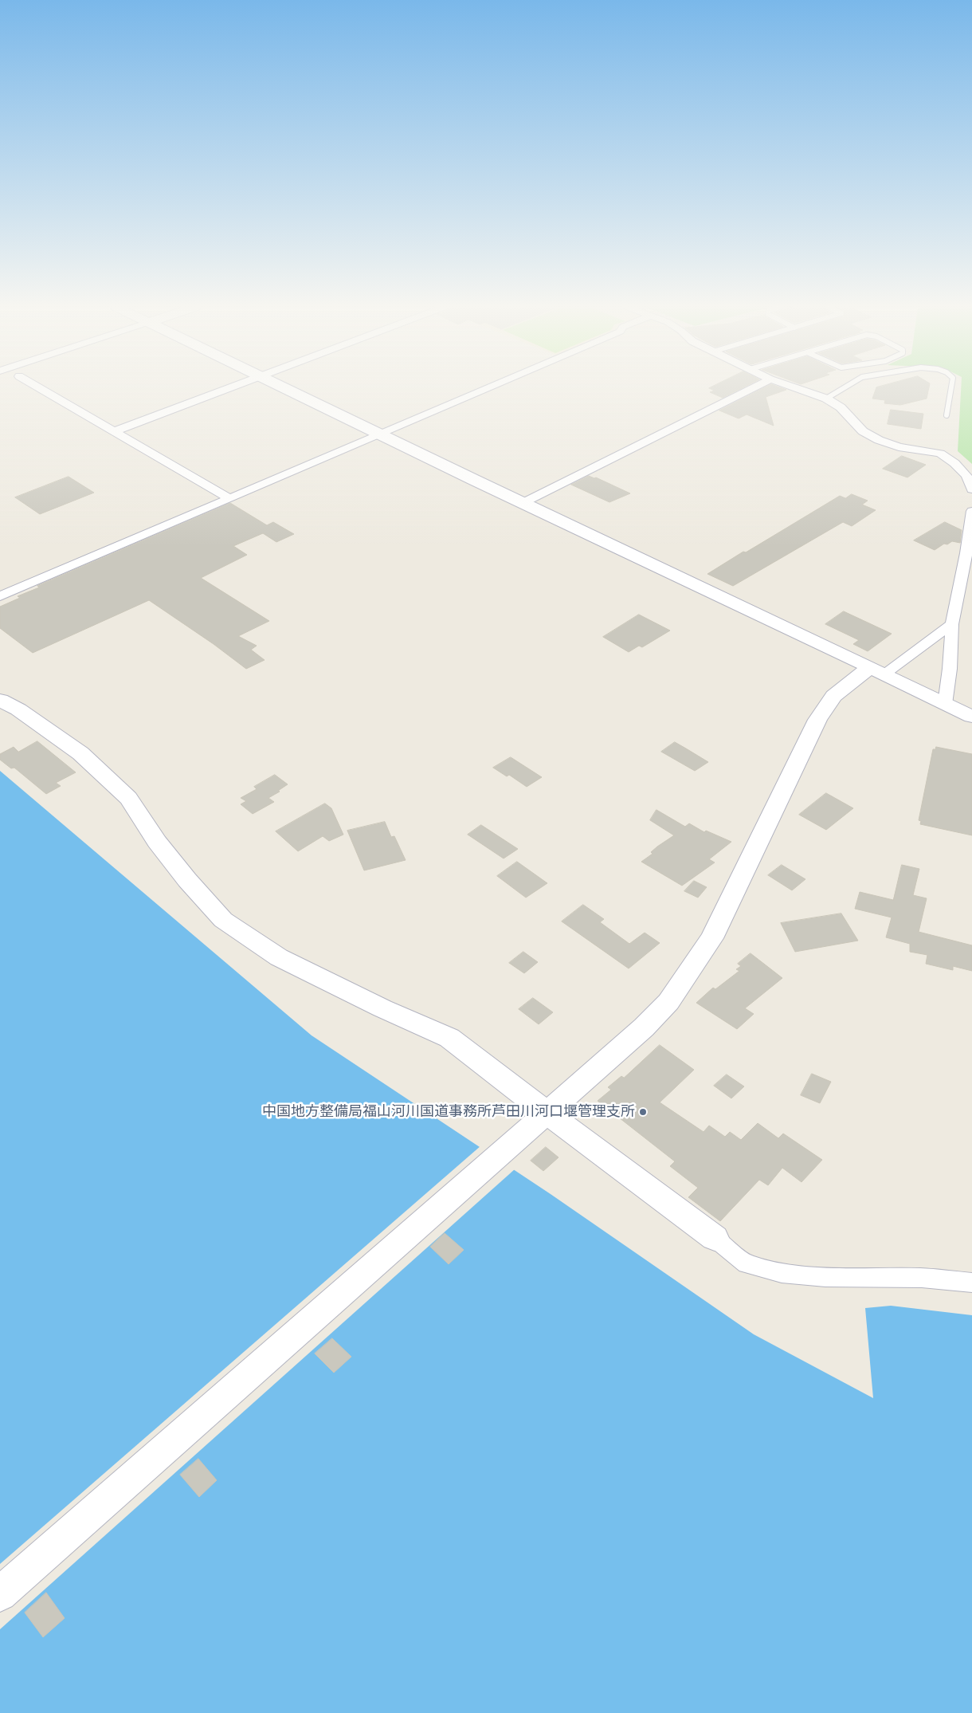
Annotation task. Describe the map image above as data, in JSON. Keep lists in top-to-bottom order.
{
  "places": ["中国地方整備局福山河川国道事務所芦田川河口堰管理支所"]
}
